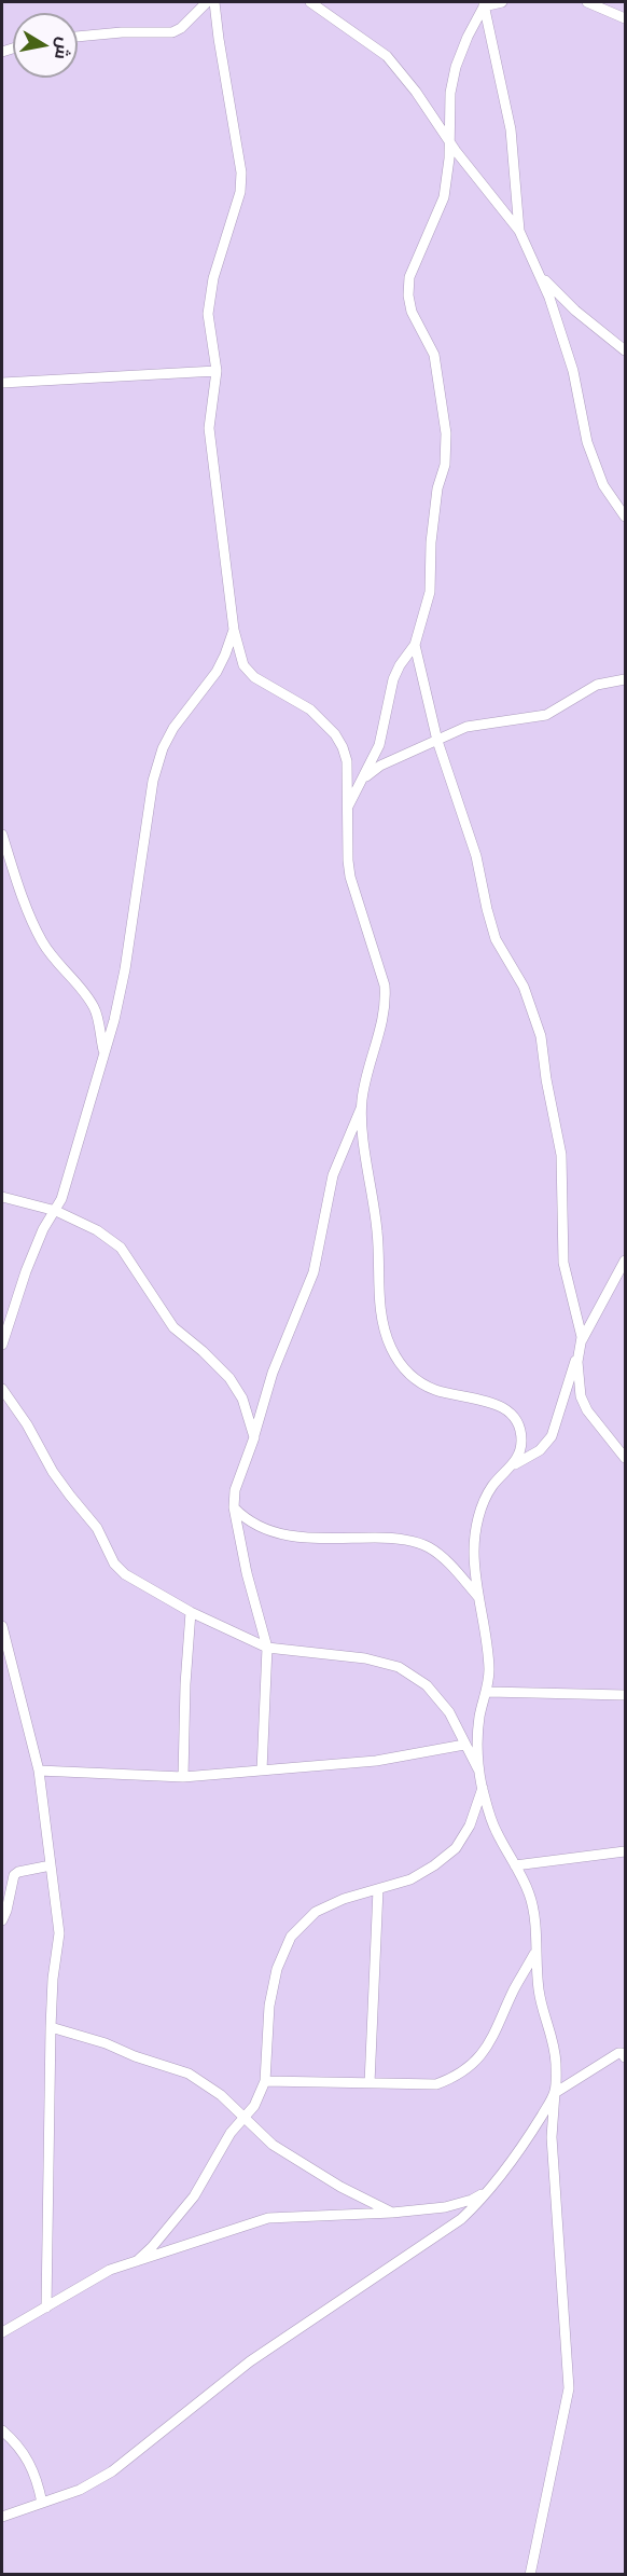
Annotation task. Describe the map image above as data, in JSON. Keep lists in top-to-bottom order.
{
  "north": "right"
}
